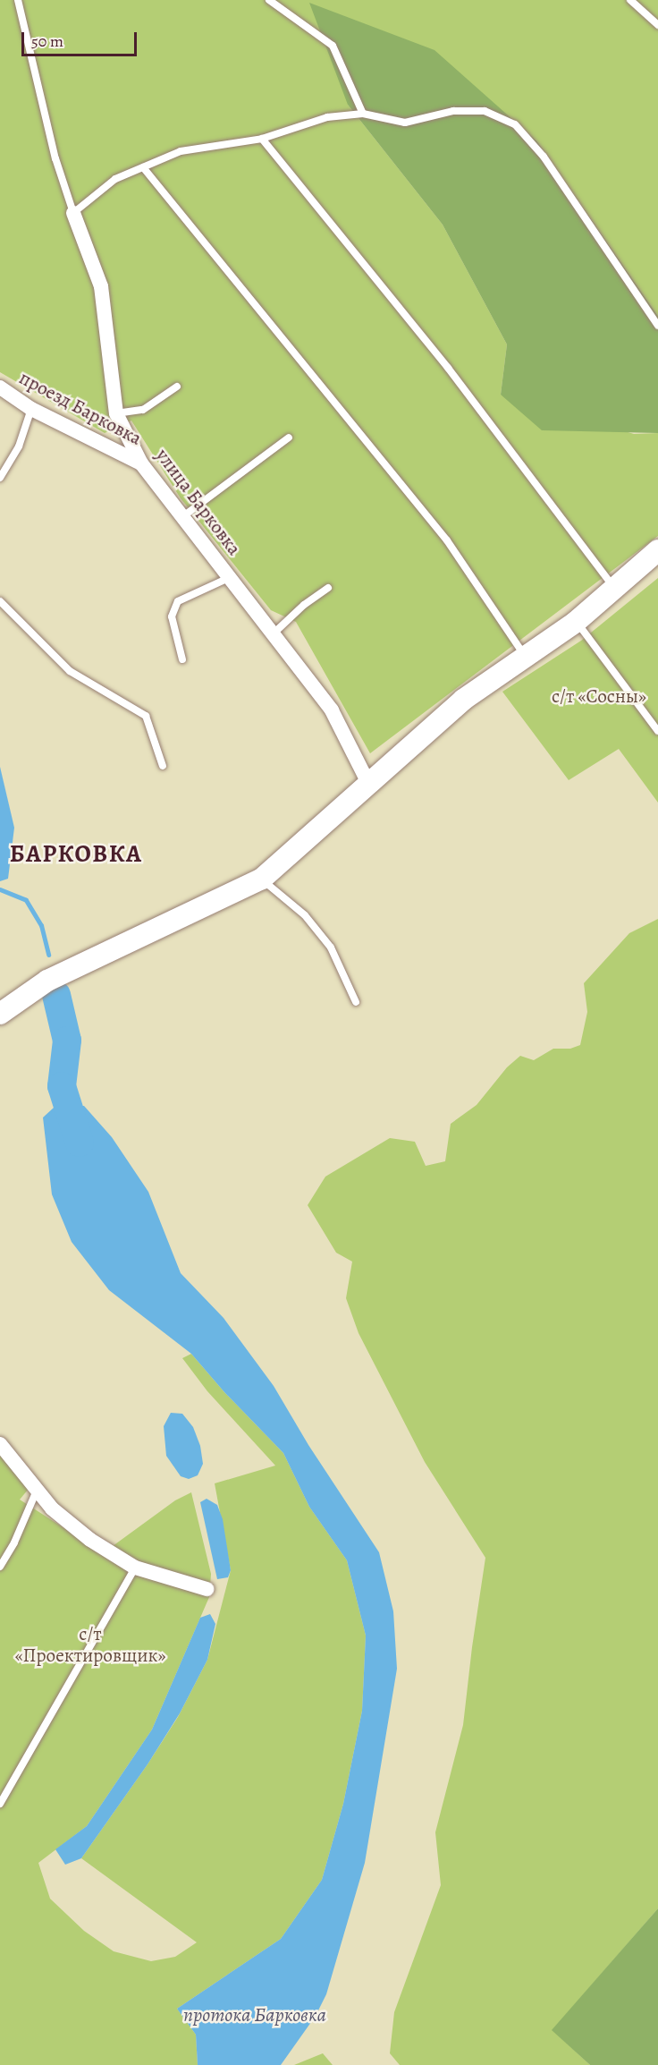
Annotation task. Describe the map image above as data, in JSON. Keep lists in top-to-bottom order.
{
  "streets": {
    "street": ["проезд Барковка", "улица Барковка"]
  },
  "crossings": [
    ["проезд Барковка", "улица Барковка"]
  ],
  "districts": ["БАРКОВКА"],
  "water": ["протока Барковка"],
  "parks": ["с/т «Сосны»", "с/т «Проектировщик»"],
  "scale_bar": "50 m"
}
